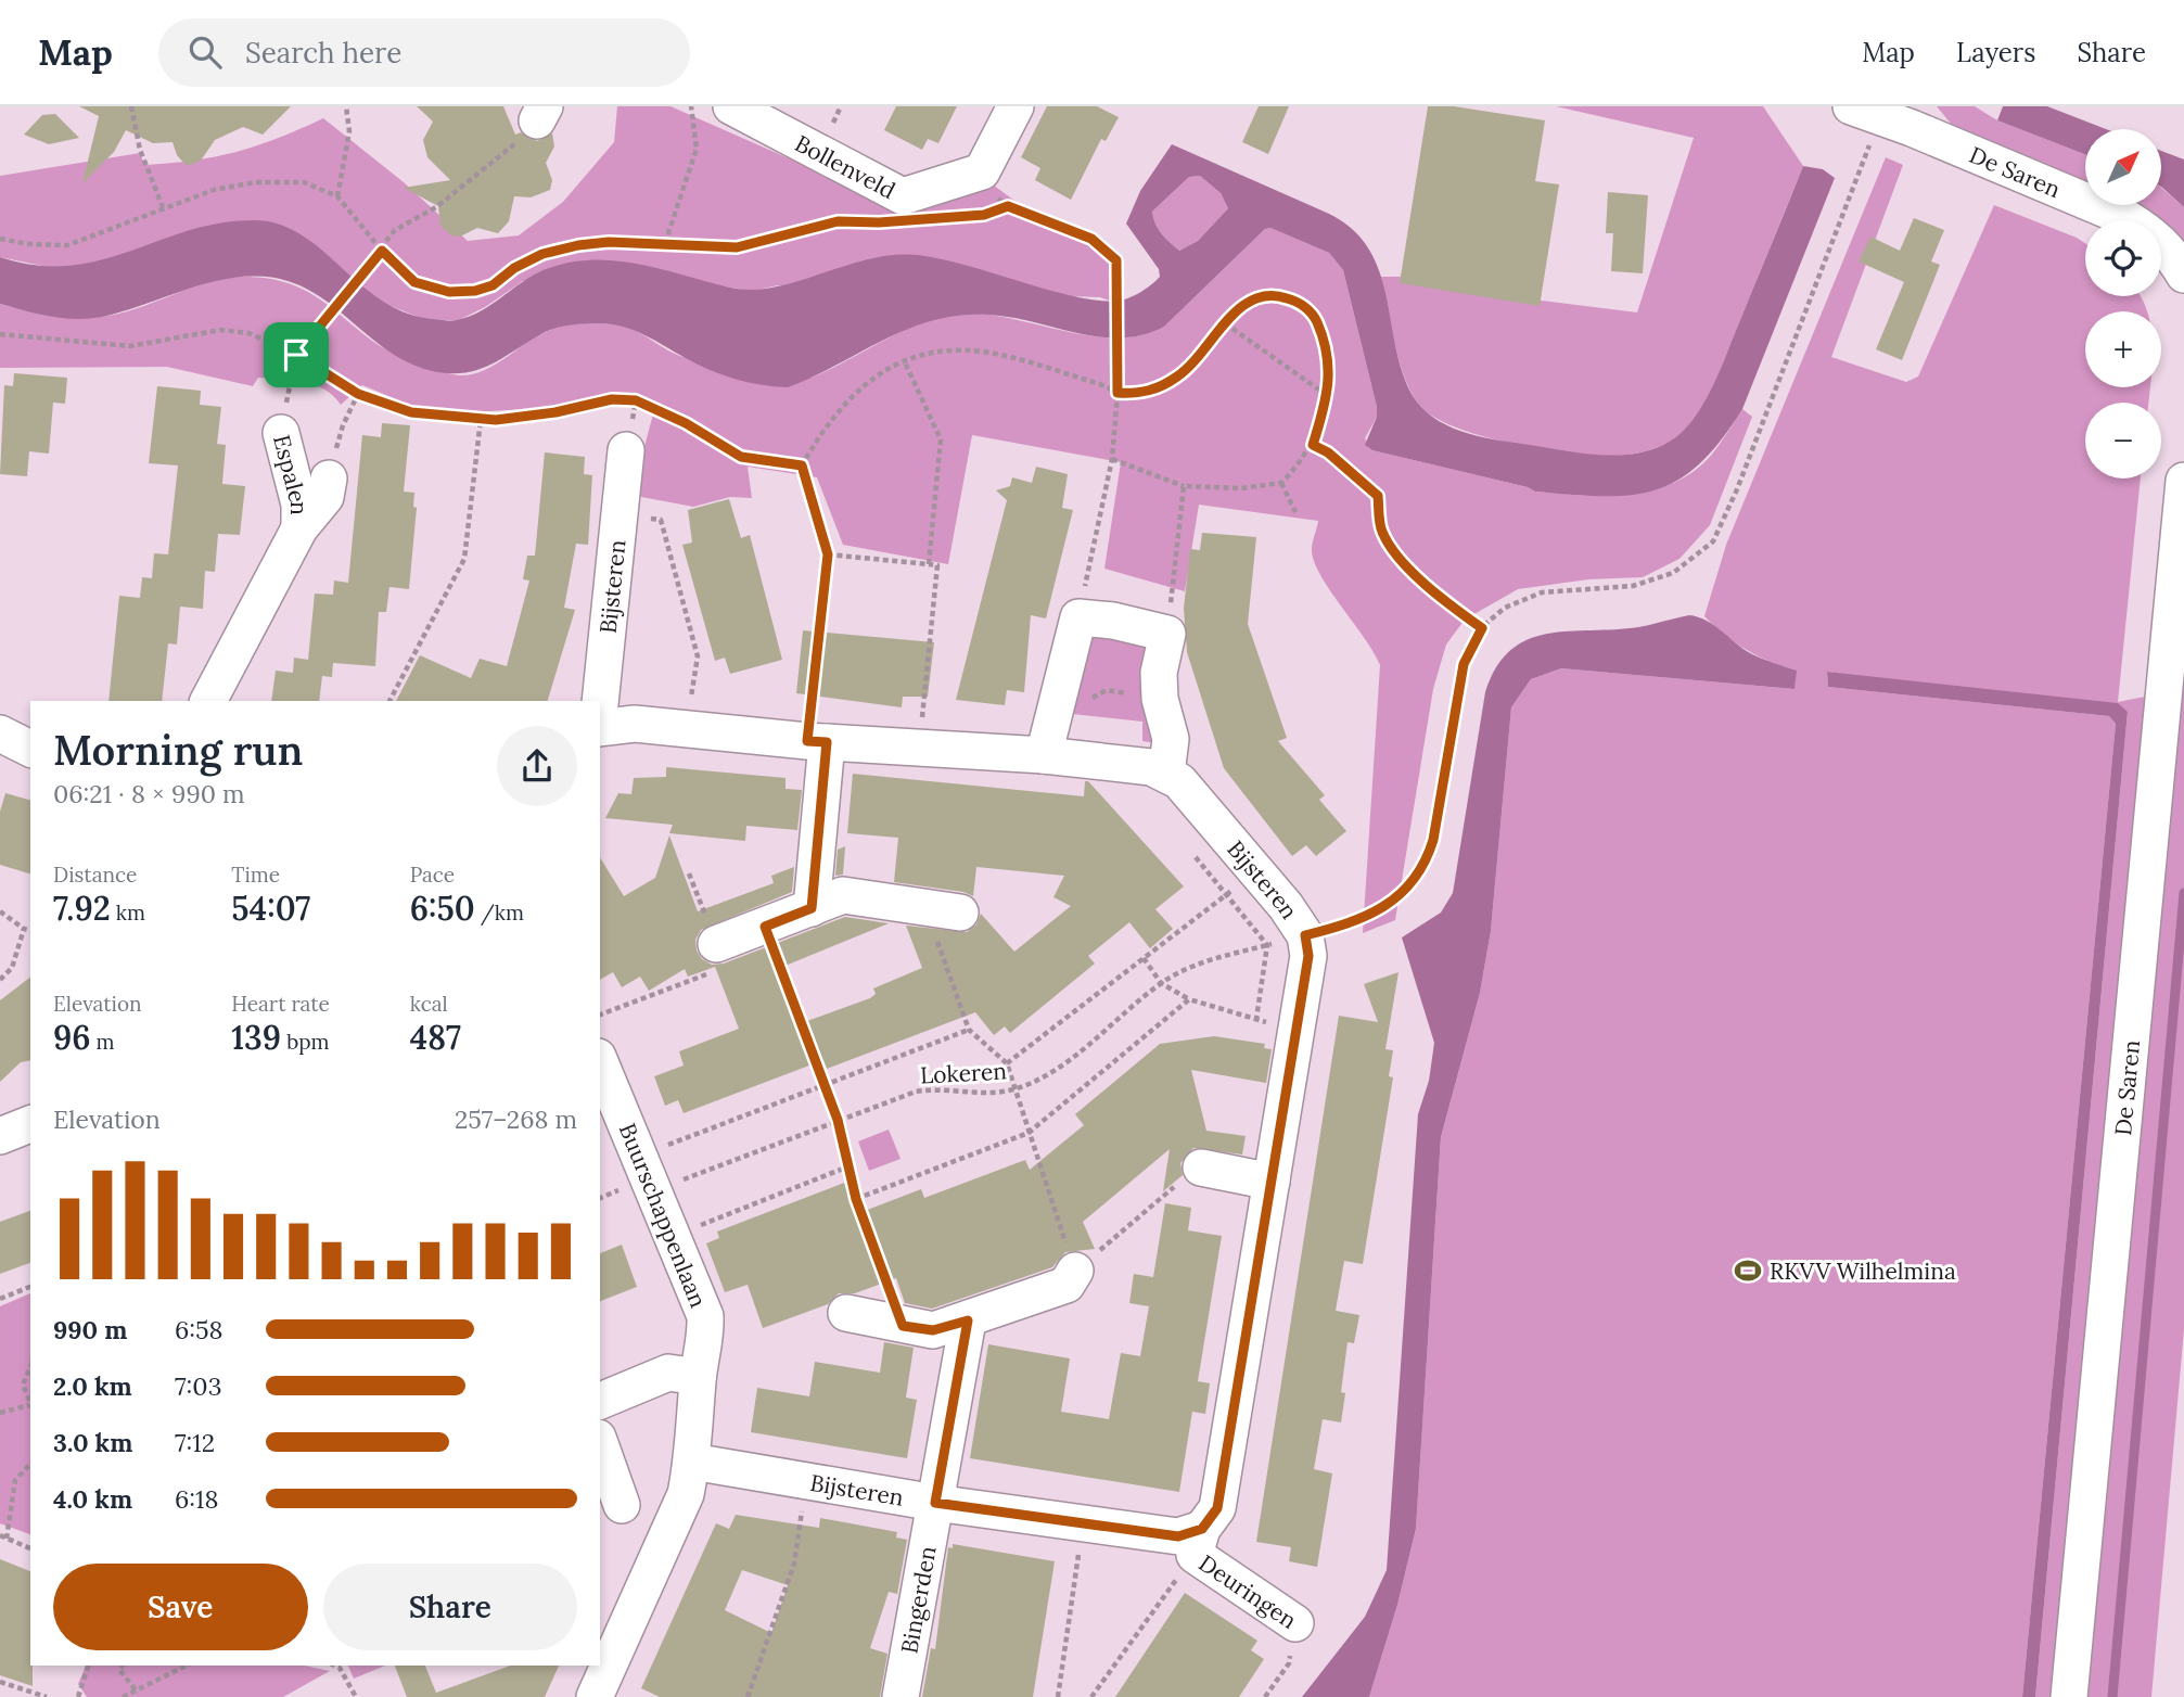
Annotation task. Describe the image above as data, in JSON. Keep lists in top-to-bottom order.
{
  "streets": {
    "street": [
      "Bollenveld",
      "De Saren",
      "Espalen",
      "Bijsteren",
      "Buurschappenlaan",
      "Deuringen",
      "Bingerden"
    ],
    "path": ["Lokeren"]
  },
  "crossings": [
    ["Bijsteren", "Lokeren"],
    ["Bijsteren", "Buurschappenlaan"],
    ["Bijsteren", "Deuringen"],
    ["Bijsteren", "Bingerden"],
    ["Lokeren", "Buurschappenlaan"]
  ],
  "places": {
    "sports": ["RKVV Wilhelmina"]
  },
  "north": "top right",
  "page": {
    "header": "Map",
    "search": "Search here",
    "nav": ["Map", "Layers", "Share"],
    "map_buttons": ["+", "−"],
    "heading": ["Morning run", "06:21 · 8 × 990 m"],
    "stats": [
      ["Distance", "7.92 km"],
      ["Time", "54:07"],
      ["Pace", "6:50 /km"],
      ["Elevation", "96 m"],
      ["Heart rate", "139 bpm"],
      ["kcal", "487"]
    ],
    "chart": ["Elevation", "257–268 m"],
    "list": [
      {
        "name": "990 m",
        "note": "6:58"
      },
      {
        "name": "2.0 km",
        "note": "7:03"
      },
      {
        "name": "3.0 km",
        "note": "7:12"
      },
      {
        "name": "4.0 km",
        "note": "6:18"
      }
    ],
    "buttons": ["Save", "Share"]
  }
}
